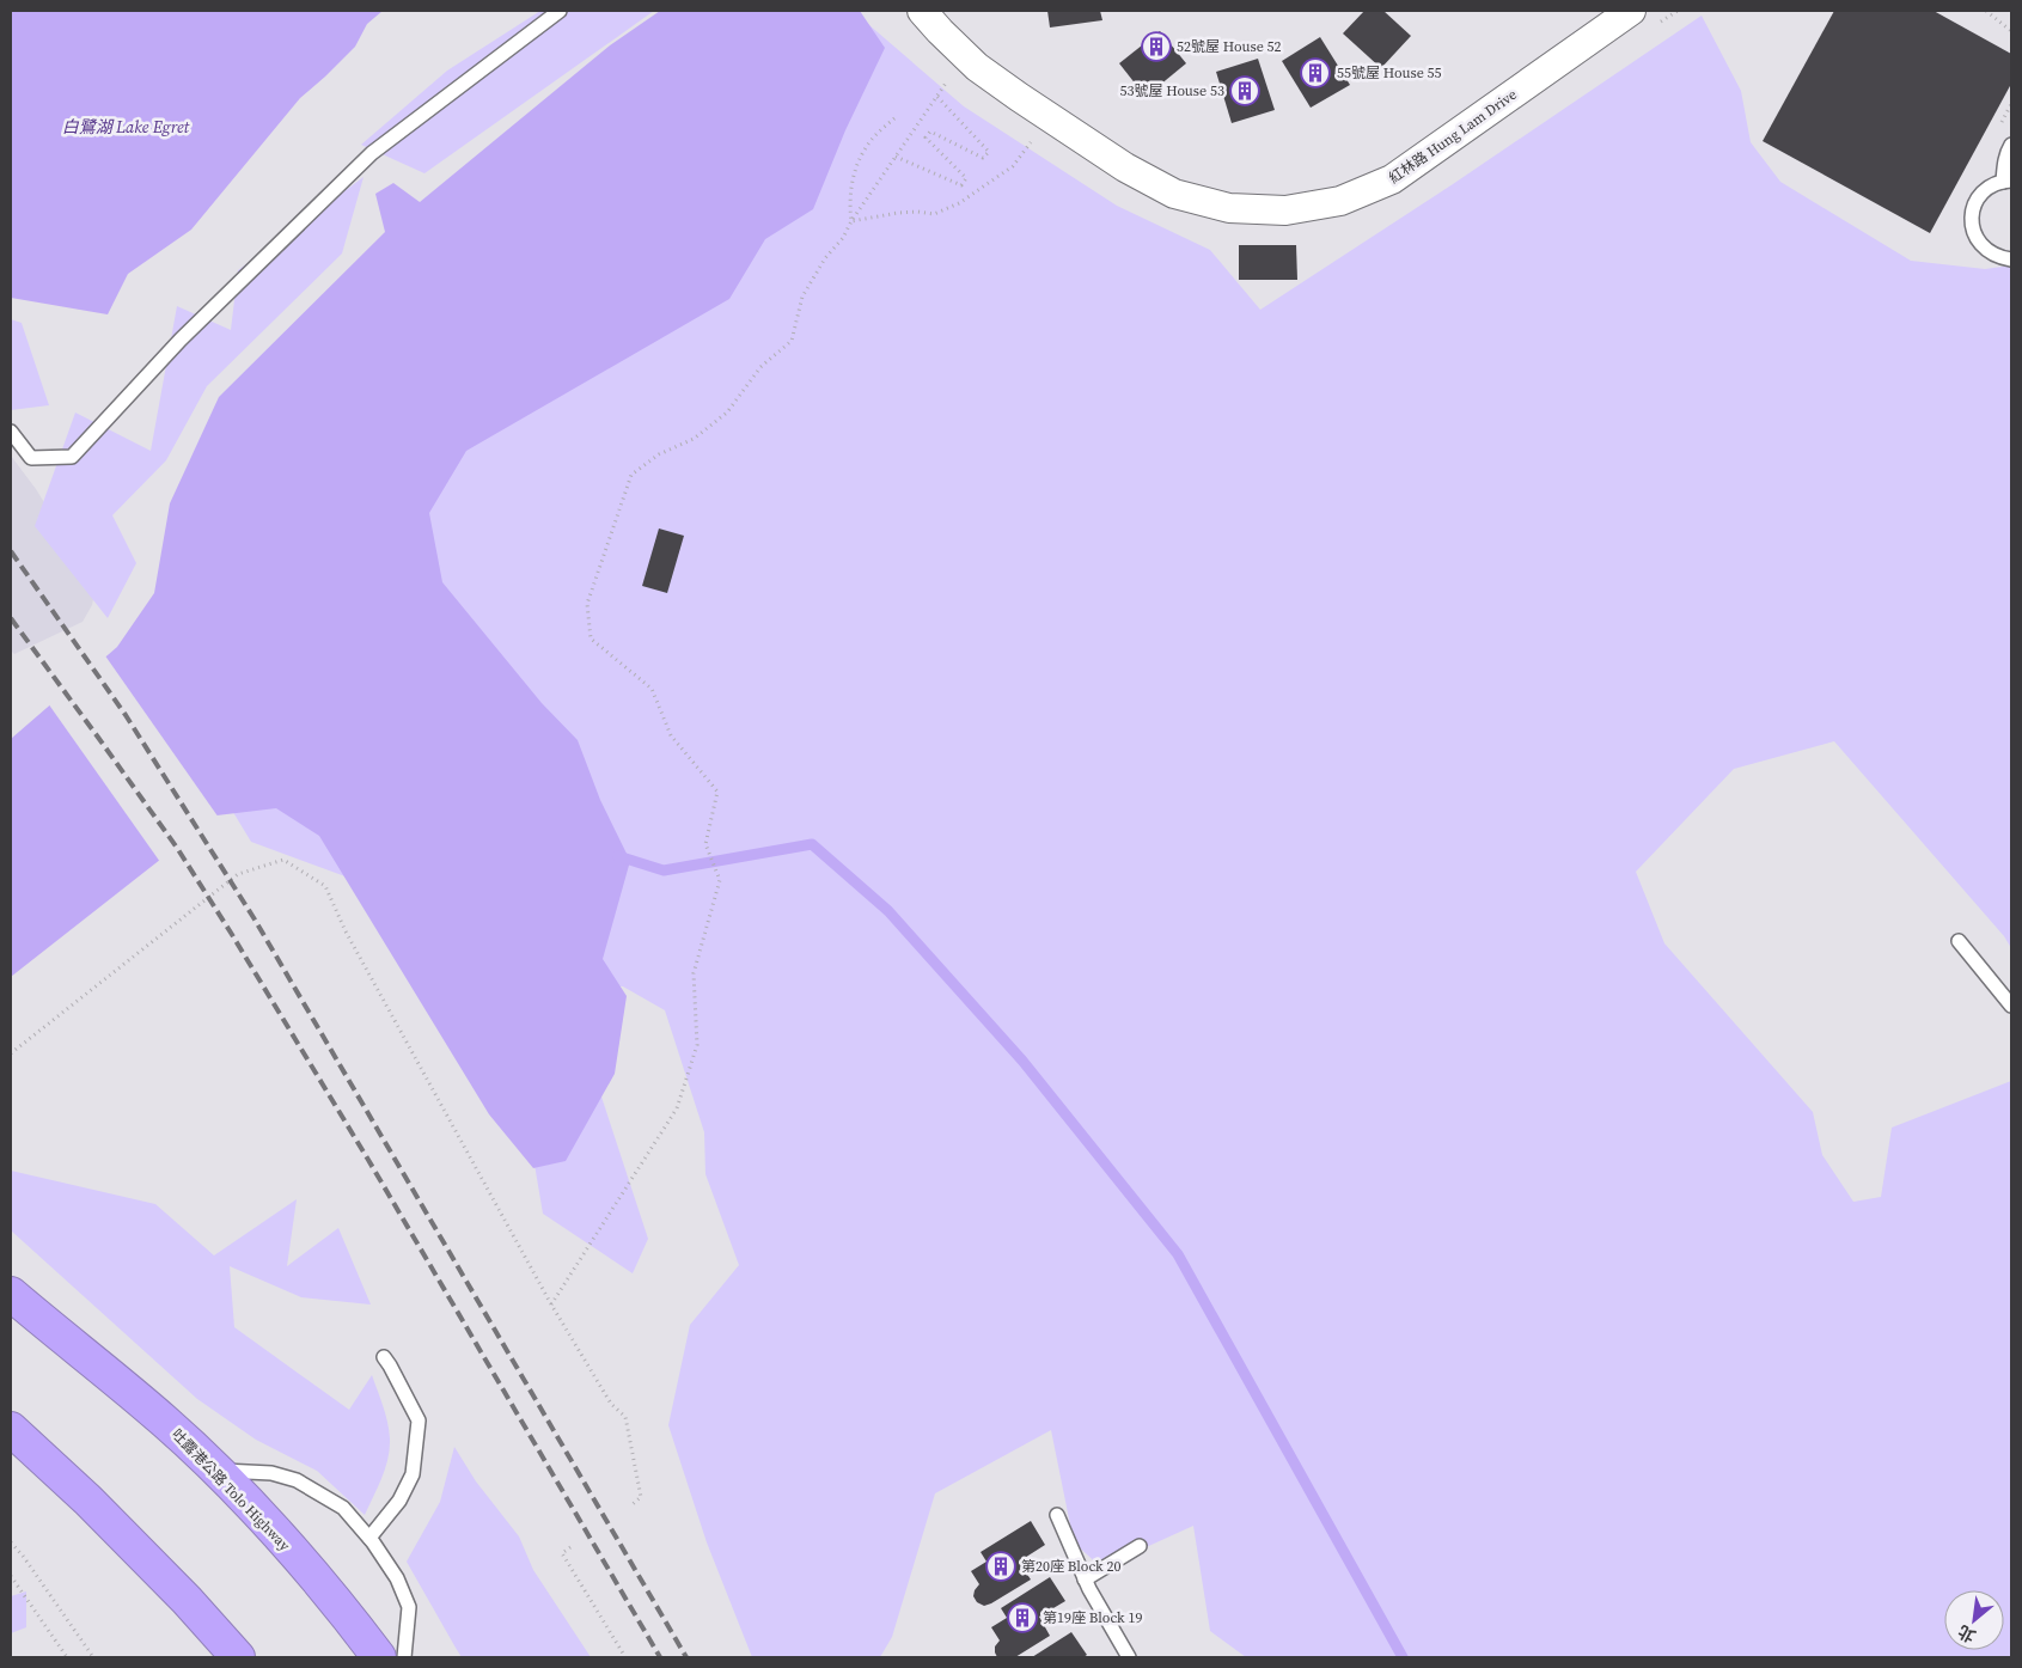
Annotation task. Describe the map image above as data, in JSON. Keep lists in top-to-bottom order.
{
  "streets": {
    "highway": ["吐露港公路 Tolo Highway"],
    "street": ["紅林路 Hung Lam Drive"]
  },
  "water": ["白鷺湖 Lake Egret"],
  "places": {
    "building": [
      "52號屋 House 52",
      "55號屋 House 55",
      "53號屋 House 53",
      "第20座 Block 20",
      "第19座 Block 19"
    ]
  },
  "north": "bottom left"
}
